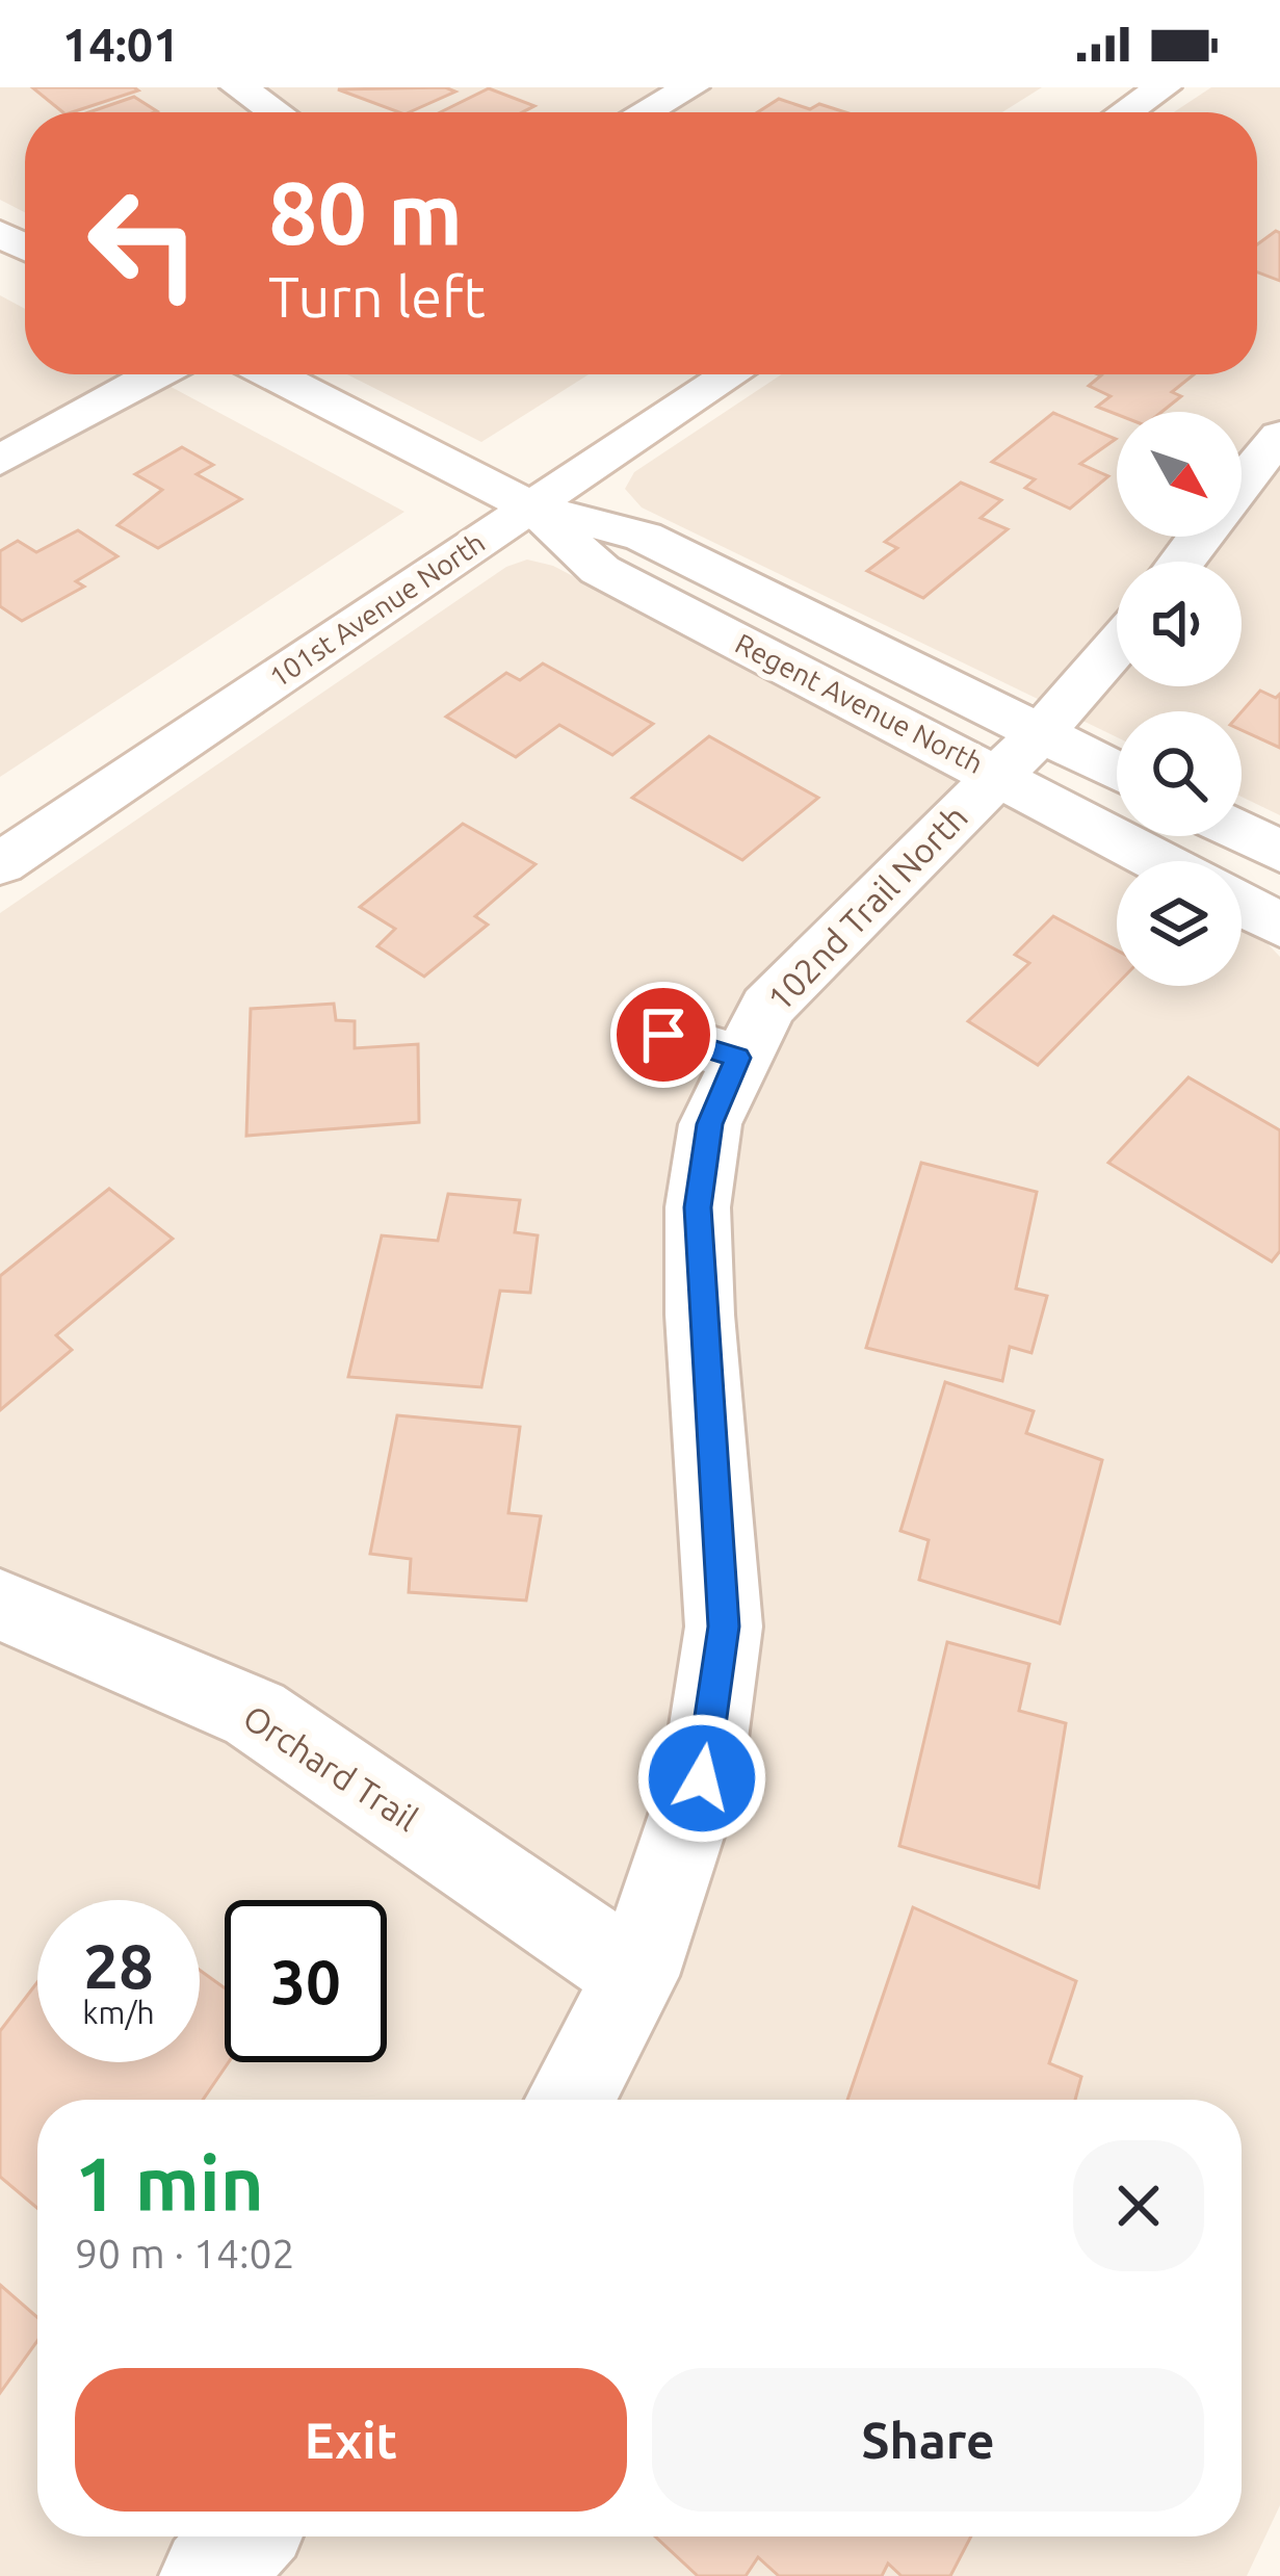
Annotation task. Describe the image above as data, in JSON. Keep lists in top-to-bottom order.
{
  "streets": {
    "street": [
      "101st Avenue North",
      "Regent Avenue North",
      "102nd Trail North",
      "Orchard Trail"
    ]
  },
  "crossings": [
    ["101st Avenue North", "Regent Avenue North"],
    ["Regent Avenue North", "102nd Trail North"],
    ["102nd Trail North", "Orchard Trail"]
  ],
  "north": "bottom right",
  "page": {
    "status": "14:01",
    "turn": ["80 m", "Turn left"],
    "speed": "28 km/h",
    "limit": "30",
    "heading": ["1 min", "90 m · 14:02"],
    "buttons": ["Exit", "Share"]
  }
}
